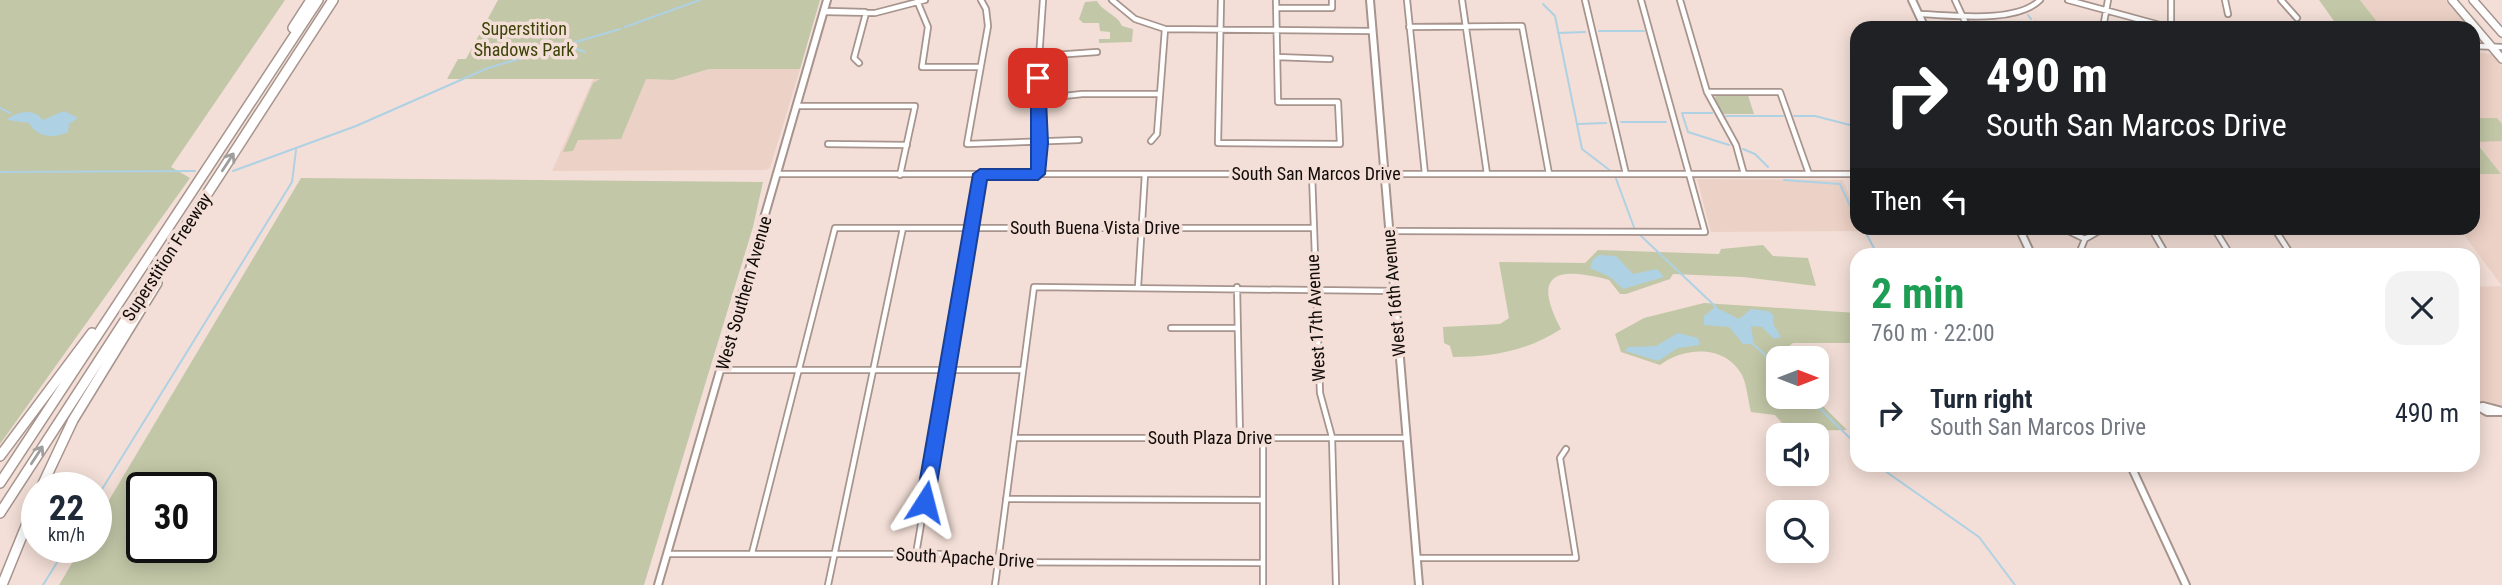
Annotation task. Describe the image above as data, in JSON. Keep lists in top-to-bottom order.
{
  "streets": {
    "highway": ["Superstition Freeway"],
    "main road": ["West Southern Avenue", "West 16th Avenue"],
    "street": [
      "South San Marcos Drive",
      "South Buena Vista Drive",
      "West 17th Avenue",
      "South Plaza Drive",
      "South Apache Drive"
    ]
  },
  "crossings": [
    ["South San Marcos Drive", "West Southern Avenue"],
    ["South San Marcos Drive", "West 16th Avenue"],
    ["South San Marcos Drive", "West 17th Avenue"],
    ["South Buena Vista Drive", "West 17th Avenue"],
    ["West Southern Avenue", "South Apache Drive"],
    ["West 16th Avenue", "South Plaza Drive"],
    ["West 17th Avenue", "South Plaza Drive"]
  ],
  "parks": ["Superstition Shadows Park"],
  "north": "right",
  "page": {
    "turn": ["490 m", "South San Marcos Drive"],
    "then": "Then",
    "heading": ["2 min", "760 m · 22:00"],
    "list": [
      {
        "name": "Turn right",
        "note": "South San Marcos Drive",
        "value": "490 m"
      }
    ],
    "speed": "22 km/h",
    "limit": "30"
  }
}
